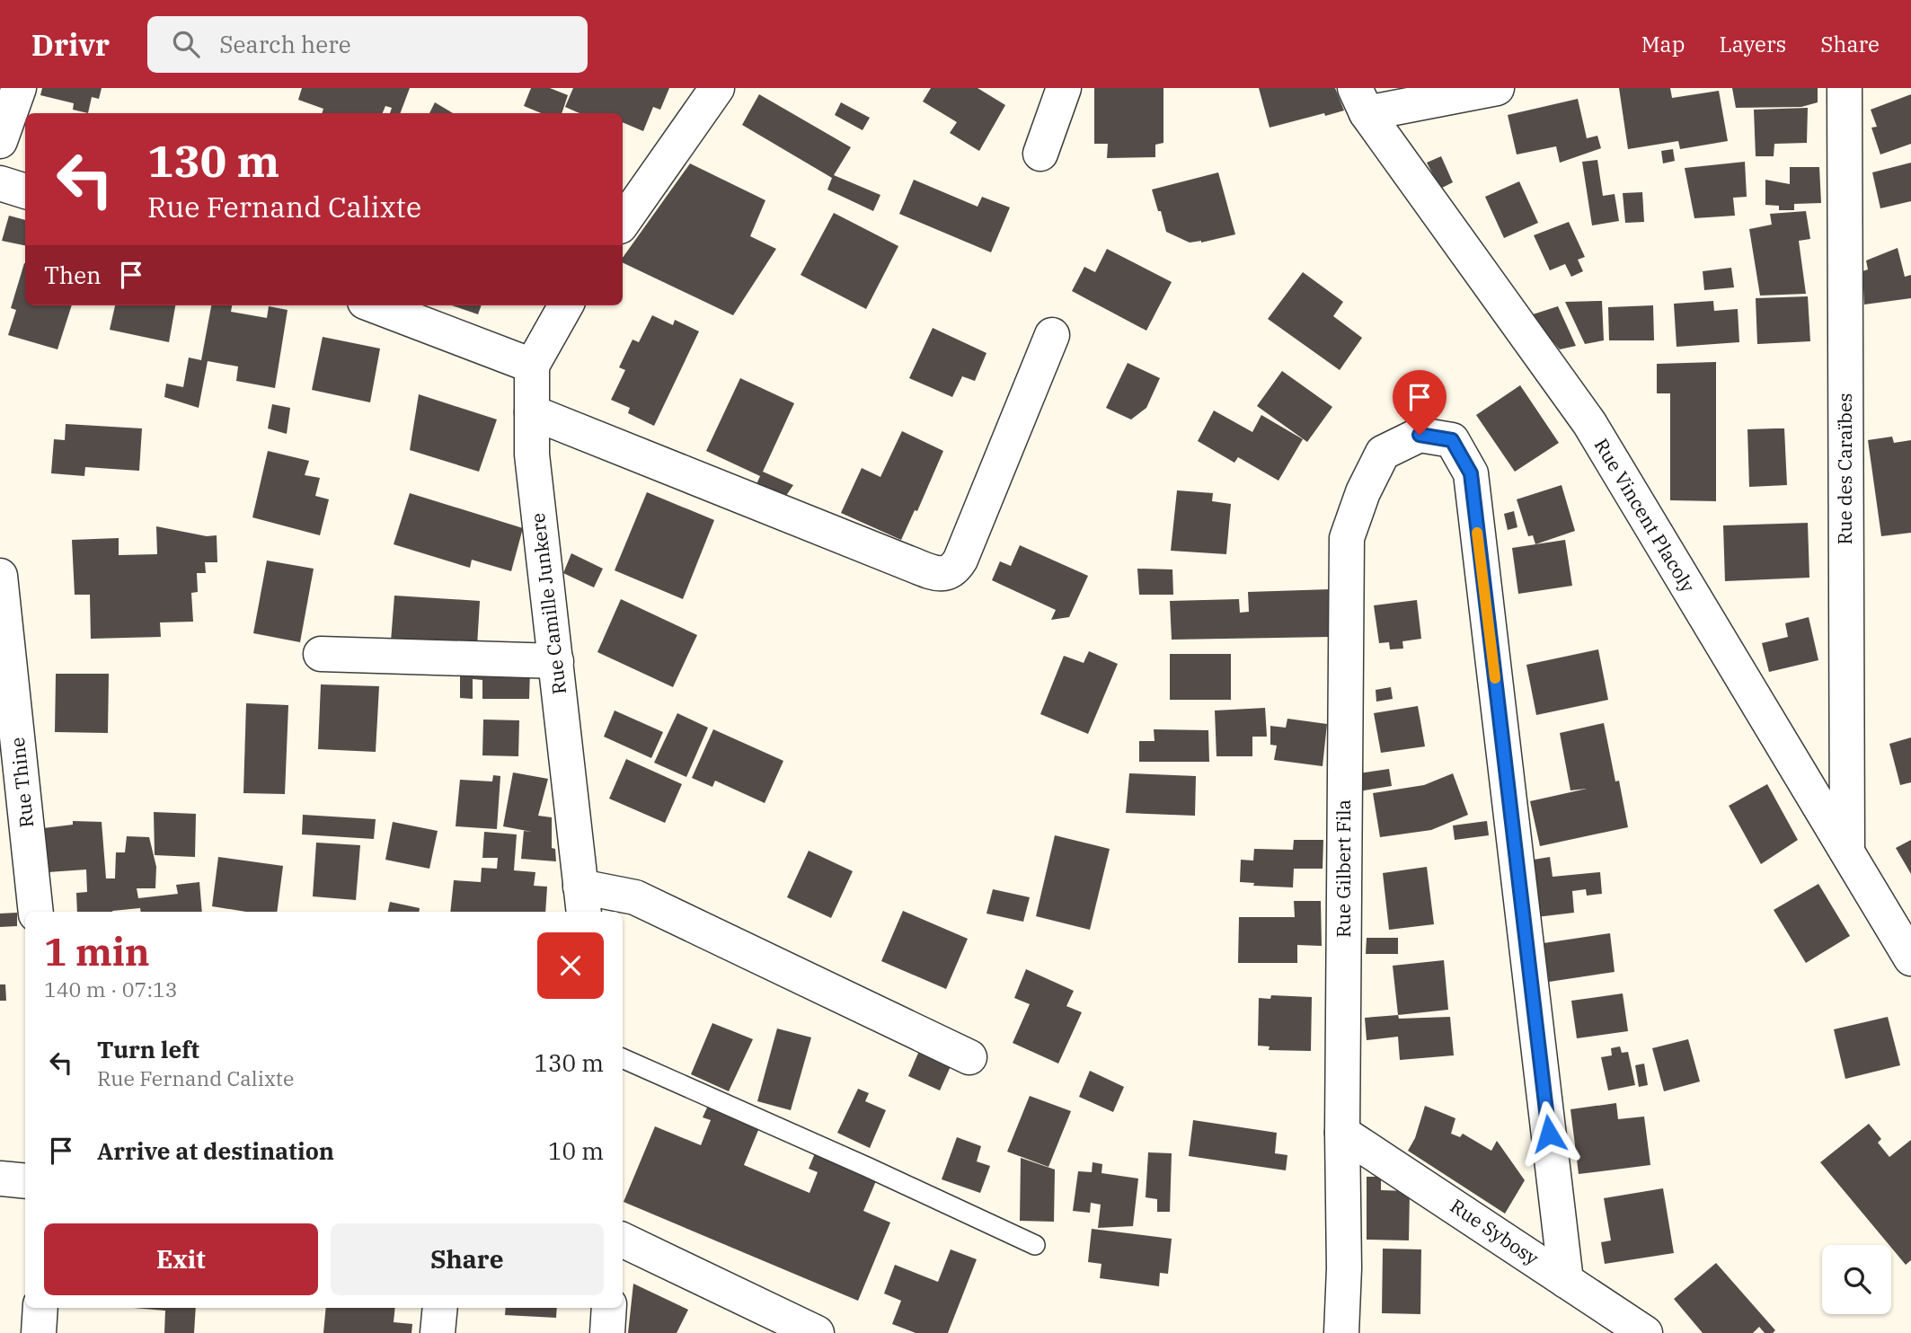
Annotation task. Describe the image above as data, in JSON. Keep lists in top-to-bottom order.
{
  "streets": {
    "street": [
      "Rue des Caraïbes",
      "Rue Vincent Placoly",
      "Rue Camille Junkere",
      "Rue Thine",
      "Rue Gilbert Fila",
      "Rue Sybosy"
    ]
  },
  "crossings": [
    ["Rue des Caraïbes", "Rue Vincent Placoly"],
    ["Rue Gilbert Fila", "Rue Sybosy"]
  ],
  "page": {
    "header": "Drivr",
    "search": "Search here",
    "nav": ["Map", "Layers", "Share"],
    "turn": ["130 m", "Rue Fernand Calixte"],
    "then": "Then",
    "heading": ["1 min", "140 m · 07:13"],
    "list": [
      {
        "name": "Turn left",
        "note": "Rue Fernand Calixte",
        "value": "130 m"
      },
      {
        "name": "Arrive at destination",
        "value": "10 m"
      }
    ],
    "buttons": ["Exit", "Share"]
  }
}
